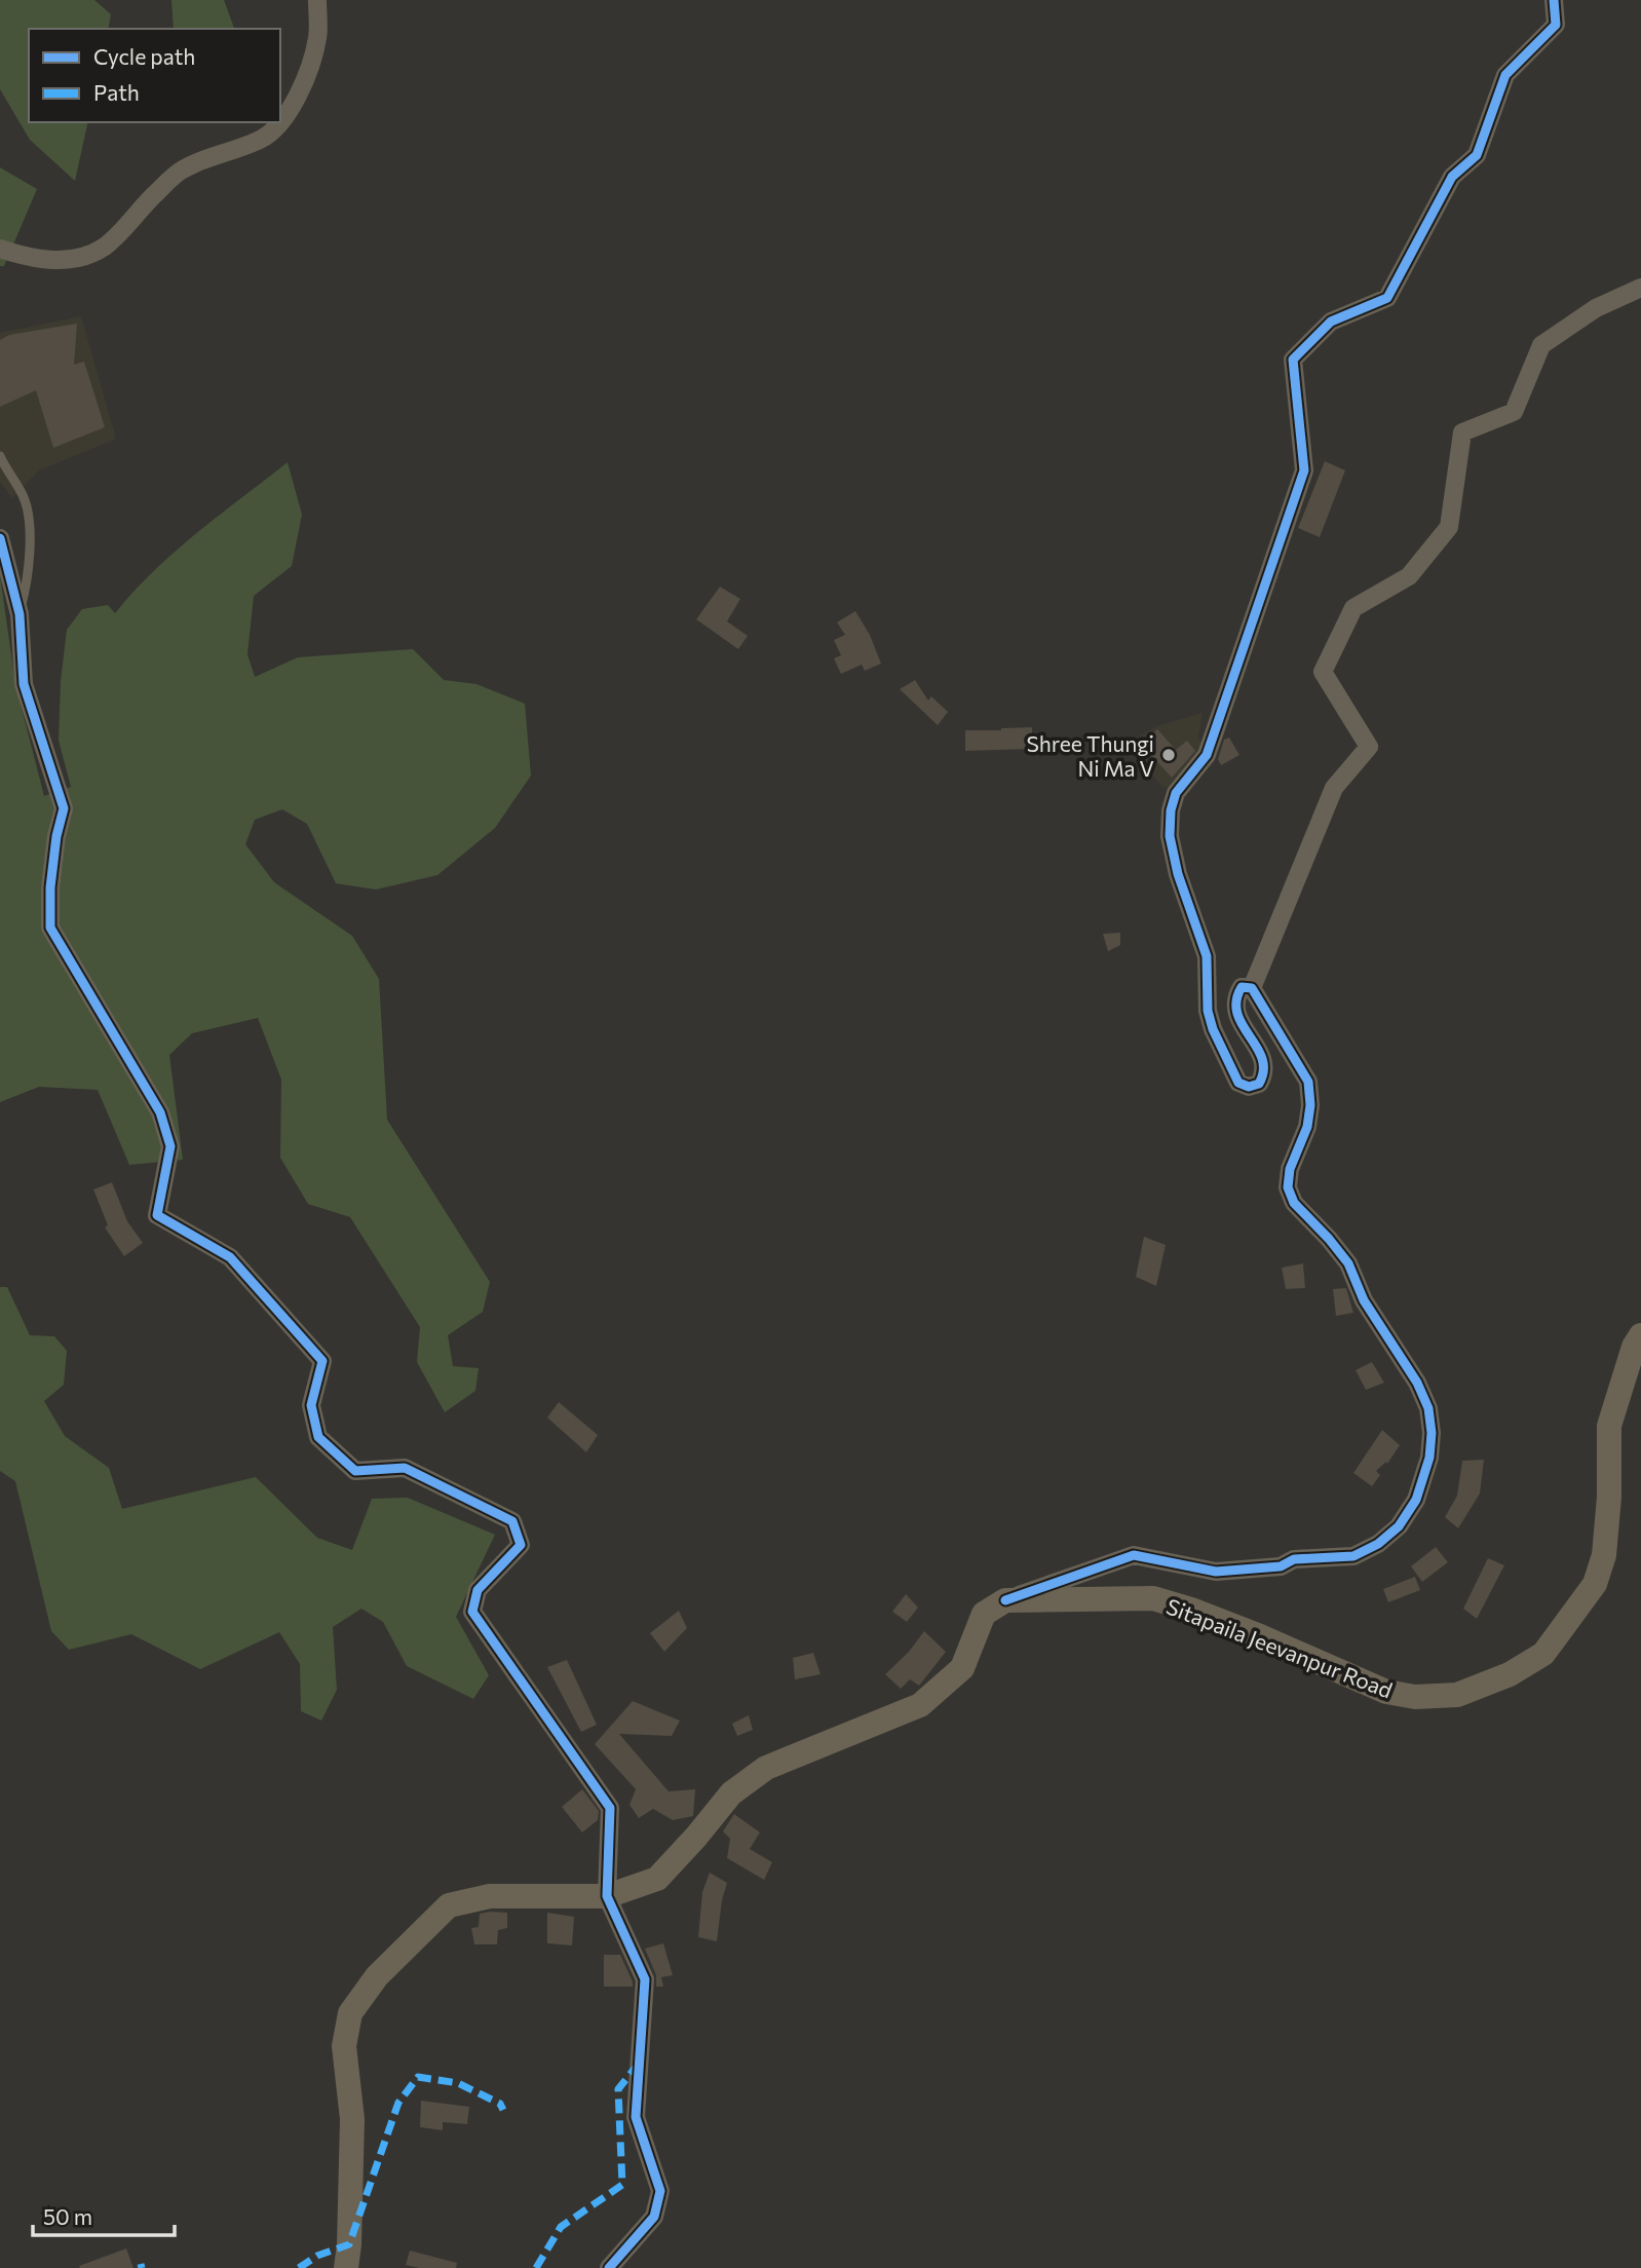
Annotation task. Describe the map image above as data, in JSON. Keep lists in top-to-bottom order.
{
  "streets": {
    "street": ["Sitapaila Jeevanpur Road"]
  },
  "places": ["Shree Thungi Ni Ma V"],
  "legend": ["Cycle path", "Path"],
  "scale_bar": "50 m"
}
